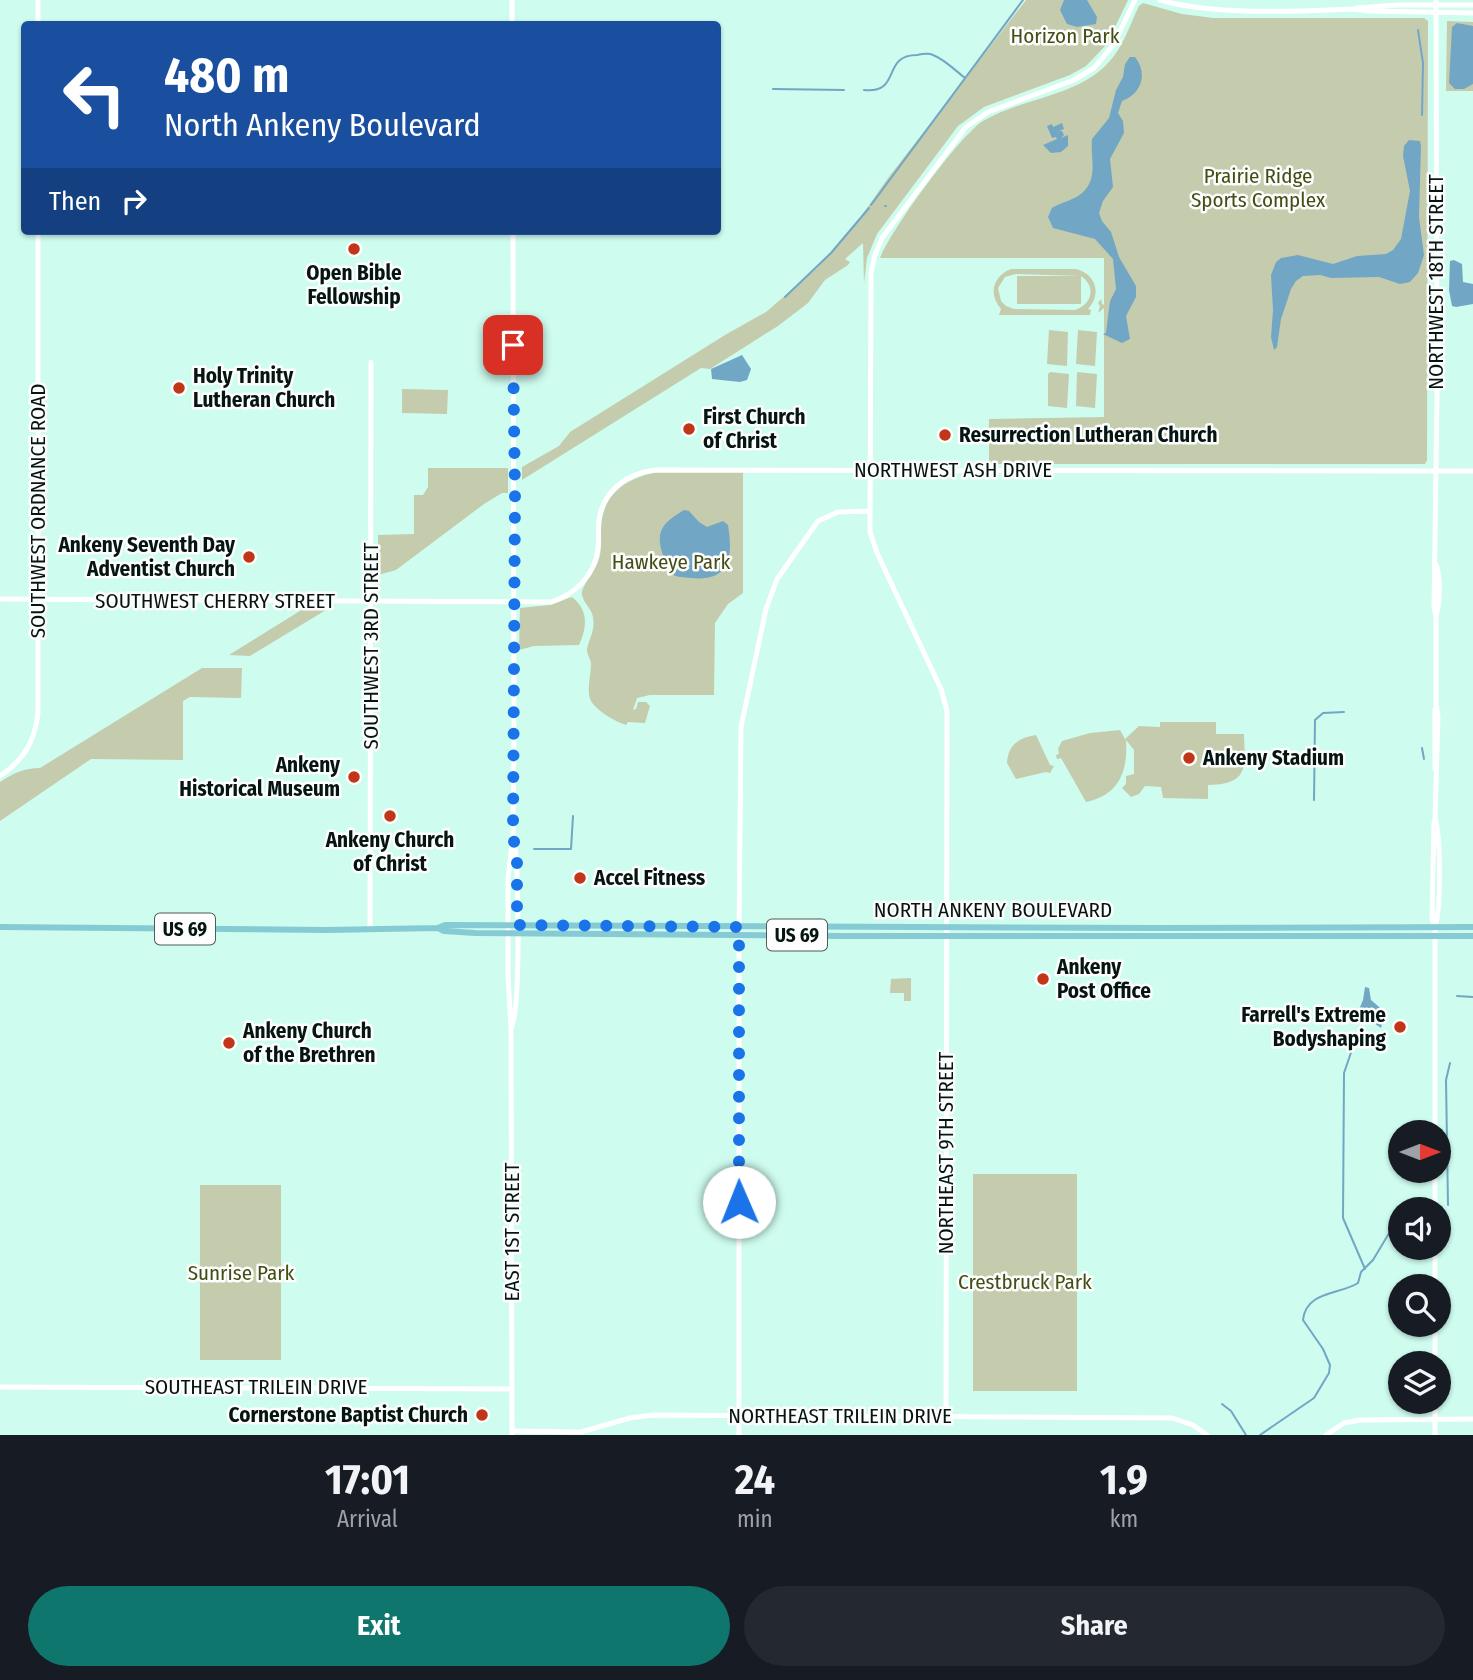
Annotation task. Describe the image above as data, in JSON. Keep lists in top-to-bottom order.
{
  "streets": {
    "main road": ["NORTH ANKENY BOULEVARD", "US 69"],
    "street": [
      "NORTHWEST 18TH STREET",
      "NORTHWEST ASH DRIVE",
      "SOUTHWEST ORDNANCE ROAD",
      "SOUTHWEST CHERRY STREET",
      "SOUTHWEST 3RD STREET",
      "NORTHEAST 9TH STREET",
      "EAST 1ST STREET",
      "SOUTHEAST TRILEIN DRIVE",
      "NORTHEAST TRILEIN DRIVE"
    ]
  },
  "crossings": [
    ["NORTHWEST 18TH STREET", "NORTHWEST ASH DRIVE"],
    ["NORTHWEST 18TH STREET", "NORTH ANKENY BOULEVARD"],
    ["NORTHWEST ASH DRIVE", "SOUTHWEST CHERRY STREET"],
    ["NORTHWEST ASH DRIVE", "NORTHEAST 9TH STREET"],
    ["NORTHWEST ASH DRIVE", "EAST 1ST STREET"],
    ["SOUTHWEST ORDNANCE ROAD", "SOUTHWEST CHERRY STREET"],
    ["SOUTHWEST CHERRY STREET", "SOUTHWEST 3RD STREET"],
    ["SOUTHWEST CHERRY STREET", "EAST 1ST STREET"],
    ["SOUTHWEST 3RD STREET", "US 69"],
    ["NORTH ANKENY BOULEVARD", "US 69"],
    ["NORTH ANKENY BOULEVARD", "NORTHEAST 9TH STREET"],
    ["NORTH ANKENY BOULEVARD", "EAST 1ST STREET"],
    ["US 69", "EAST 1ST STREET"],
    ["NORTHEAST 9TH STREET", "NORTHEAST TRILEIN DRIVE"],
    ["EAST 1ST STREET", "SOUTHEAST TRILEIN DRIVE"],
    ["EAST 1ST STREET", "NORTHEAST TRILEIN DRIVE"]
  ],
  "parks": [
    "Horizon Park",
    "Prairie Ridge Sports Complex",
    "Hawkeye Park",
    "Sunrise Park",
    "Crestbruck Park"
  ],
  "places": [
    "Open Bible Fellowship",
    "Holy Trinity Lutheran Church",
    "First Church of Christ",
    "Resurrection Lutheran Church",
    "Ankeny Seventh Day Adventist Church",
    "Ankeny Stadium",
    "Ankeny Historical Museum",
    "Ankeny Church of Christ",
    "Accel Fitness",
    "Ankeny Post Office",
    "Farrell's Extreme Bodyshaping",
    "Ankeny Church of the Brethren",
    "Cornerstone Baptist Church"
  ],
  "north": "right",
  "page": {
    "turn": ["480 m", "North Ankeny Boulevard"],
    "then": "Then",
    "eta": [
      "17:01",
      "Arrival",
      "24",
      "min",
      "1.9",
      "km"
    ],
    "buttons": ["Exit", "Share"]
  }
}
